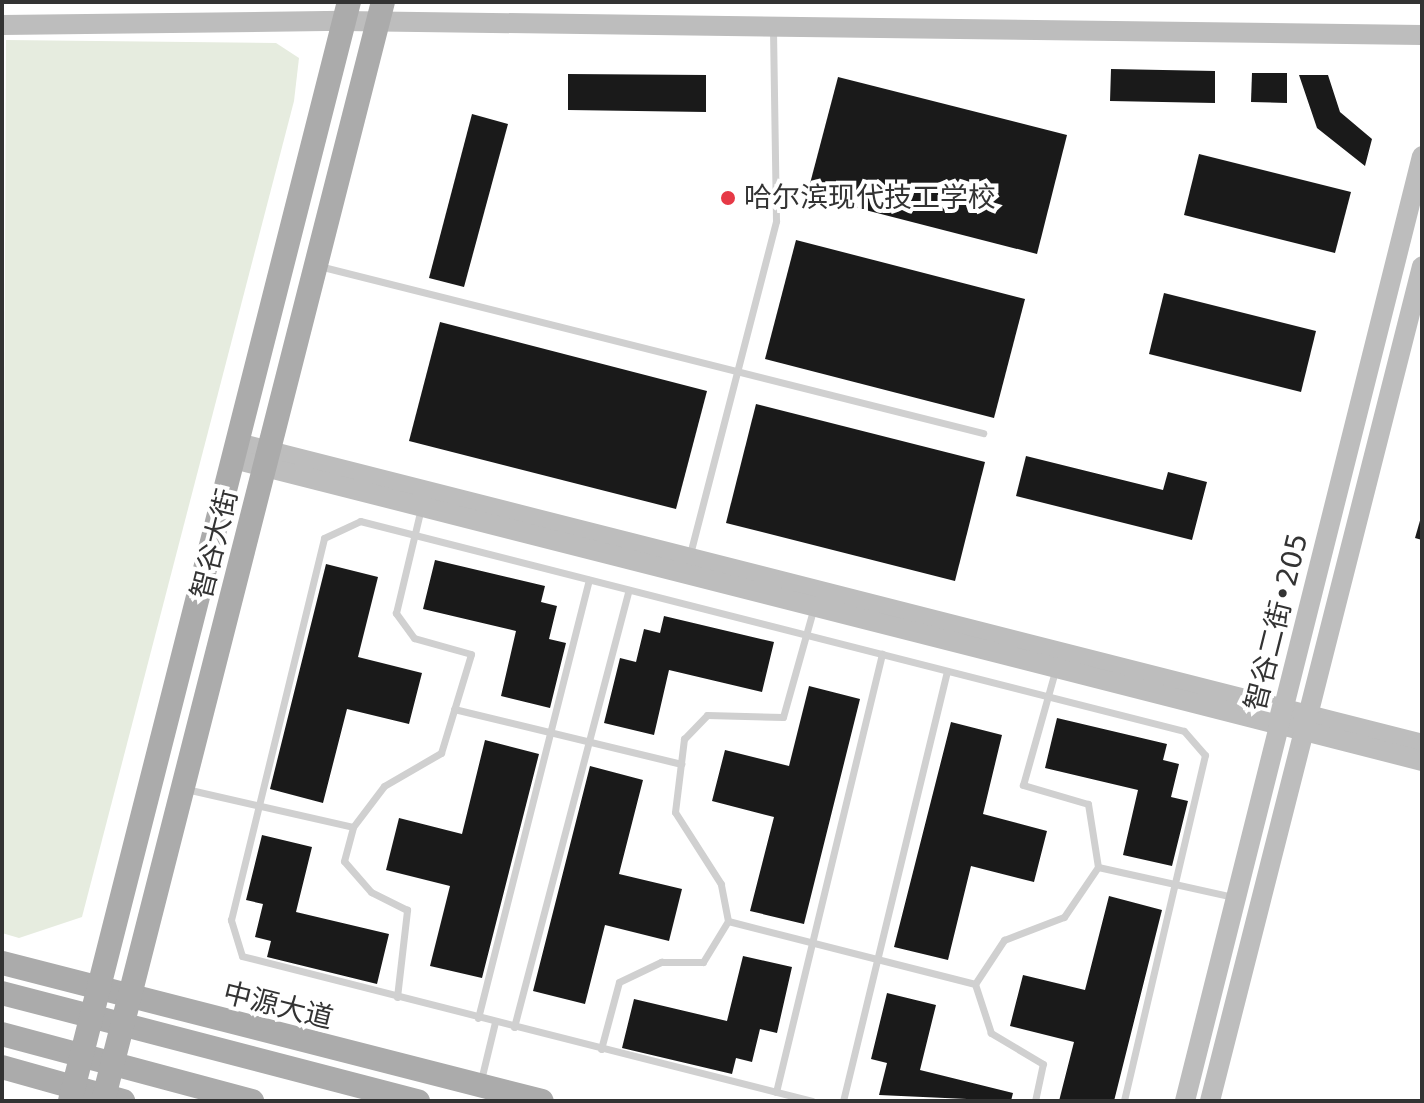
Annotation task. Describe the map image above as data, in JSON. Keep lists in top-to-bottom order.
{
  "streets": {
    "main road": ["智谷大街", "中源大道"],
    "street": ["智谷二街•205"]
  },
  "crossings": [
    ["智谷大街", "中源大道"]
  ],
  "places": ["哈尔滨现代技工学校"]
}
